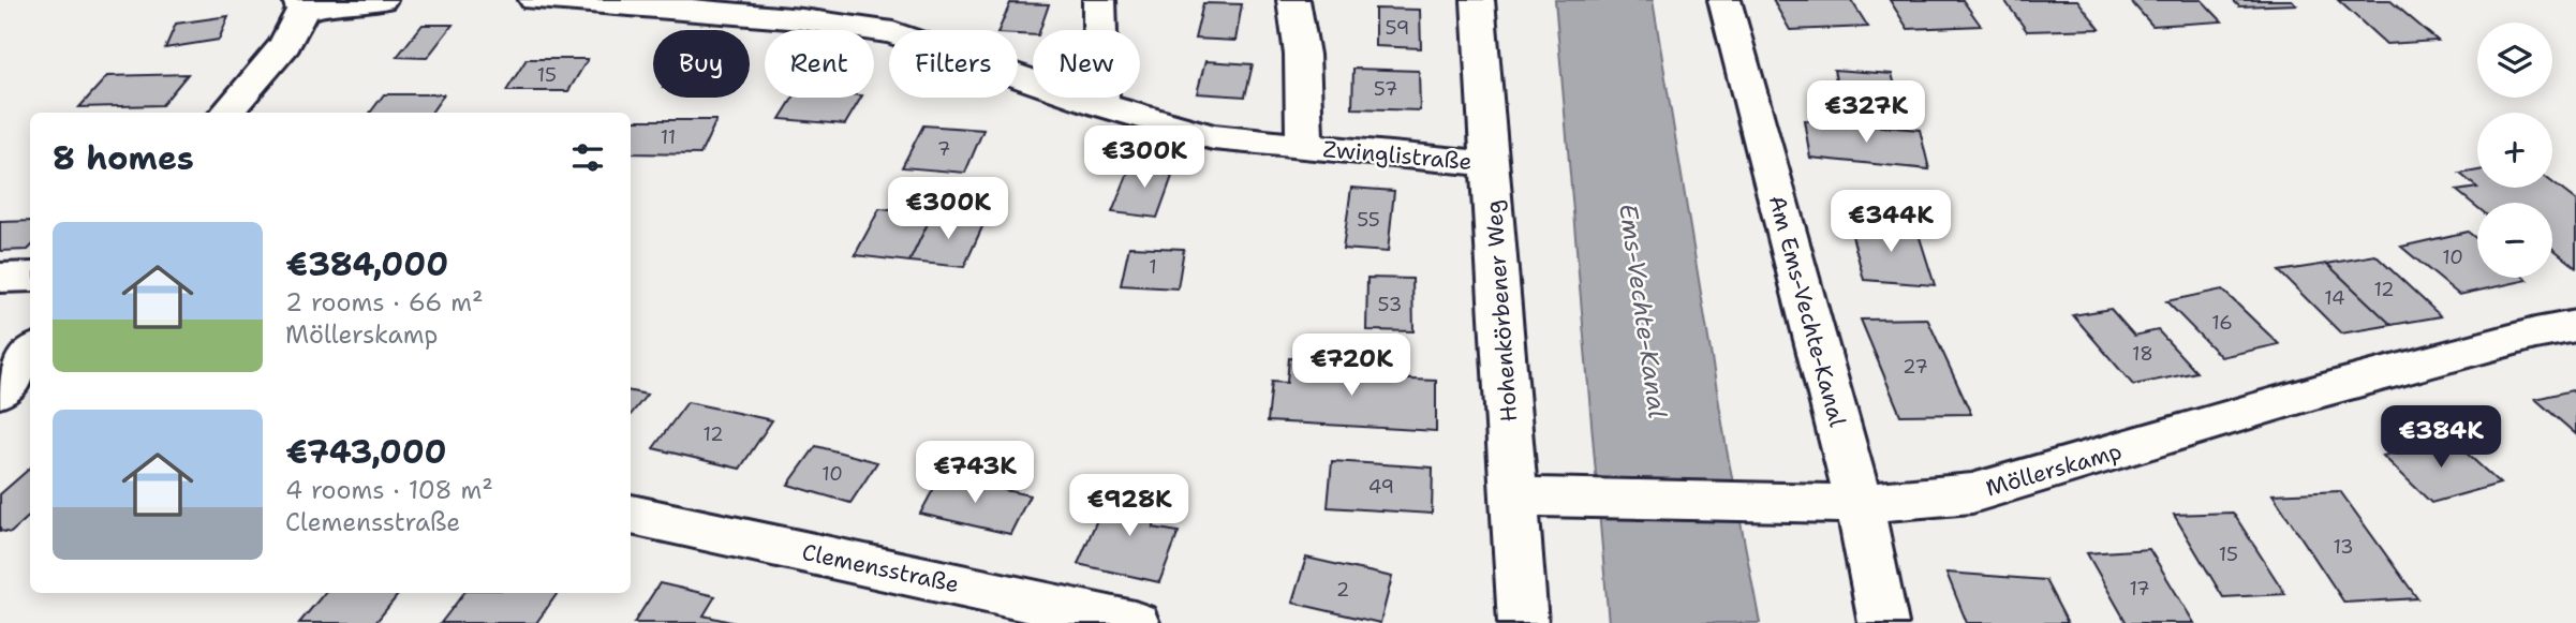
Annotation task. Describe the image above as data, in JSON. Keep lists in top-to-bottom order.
{
  "streets": {
    "street": [
      "Zwinglistraße",
      "Hohenkörbener Weg",
      "Am Ems-Vechte-Kanal",
      "Möllerskamp",
      "Clemensstraße"
    ]
  },
  "crossings": [
    ["Zwinglistraße", "Hohenkörbener Weg"],
    ["Hohenkörbener Weg", "Möllerskamp"],
    ["Am Ems-Vechte-Kanal", "Möllerskamp"]
  ],
  "water": ["Ems-Vechte-Kanal"],
  "house_numbers": [
    "59",
    "15",
    "57",
    "11",
    "7",
    "55",
    "10",
    "1",
    "12",
    "14",
    "53",
    "16",
    "18",
    "27",
    "12",
    "10",
    "49",
    "13",
    "15",
    "17",
    "2"
  ],
  "page": {
    "map_buttons": ["+", "−"],
    "chip": [
      "Buy",
      "Rent",
      "Filters",
      "New"
    ],
    "price": [
      "€327K",
      "€300K",
      "€300K",
      "€344K",
      "€720K",
      "€384K",
      "€743K",
      "€928K"
    ],
    "heading": "8 homes",
    "list": [
      {
        "name": "€384,000",
        "note": "2 rooms · 66 m² · Möllerskamp"
      },
      {
        "name": "€743,000",
        "note": "4 rooms · 108 m² · Clemensstraße"
      }
    ]
  }
}
